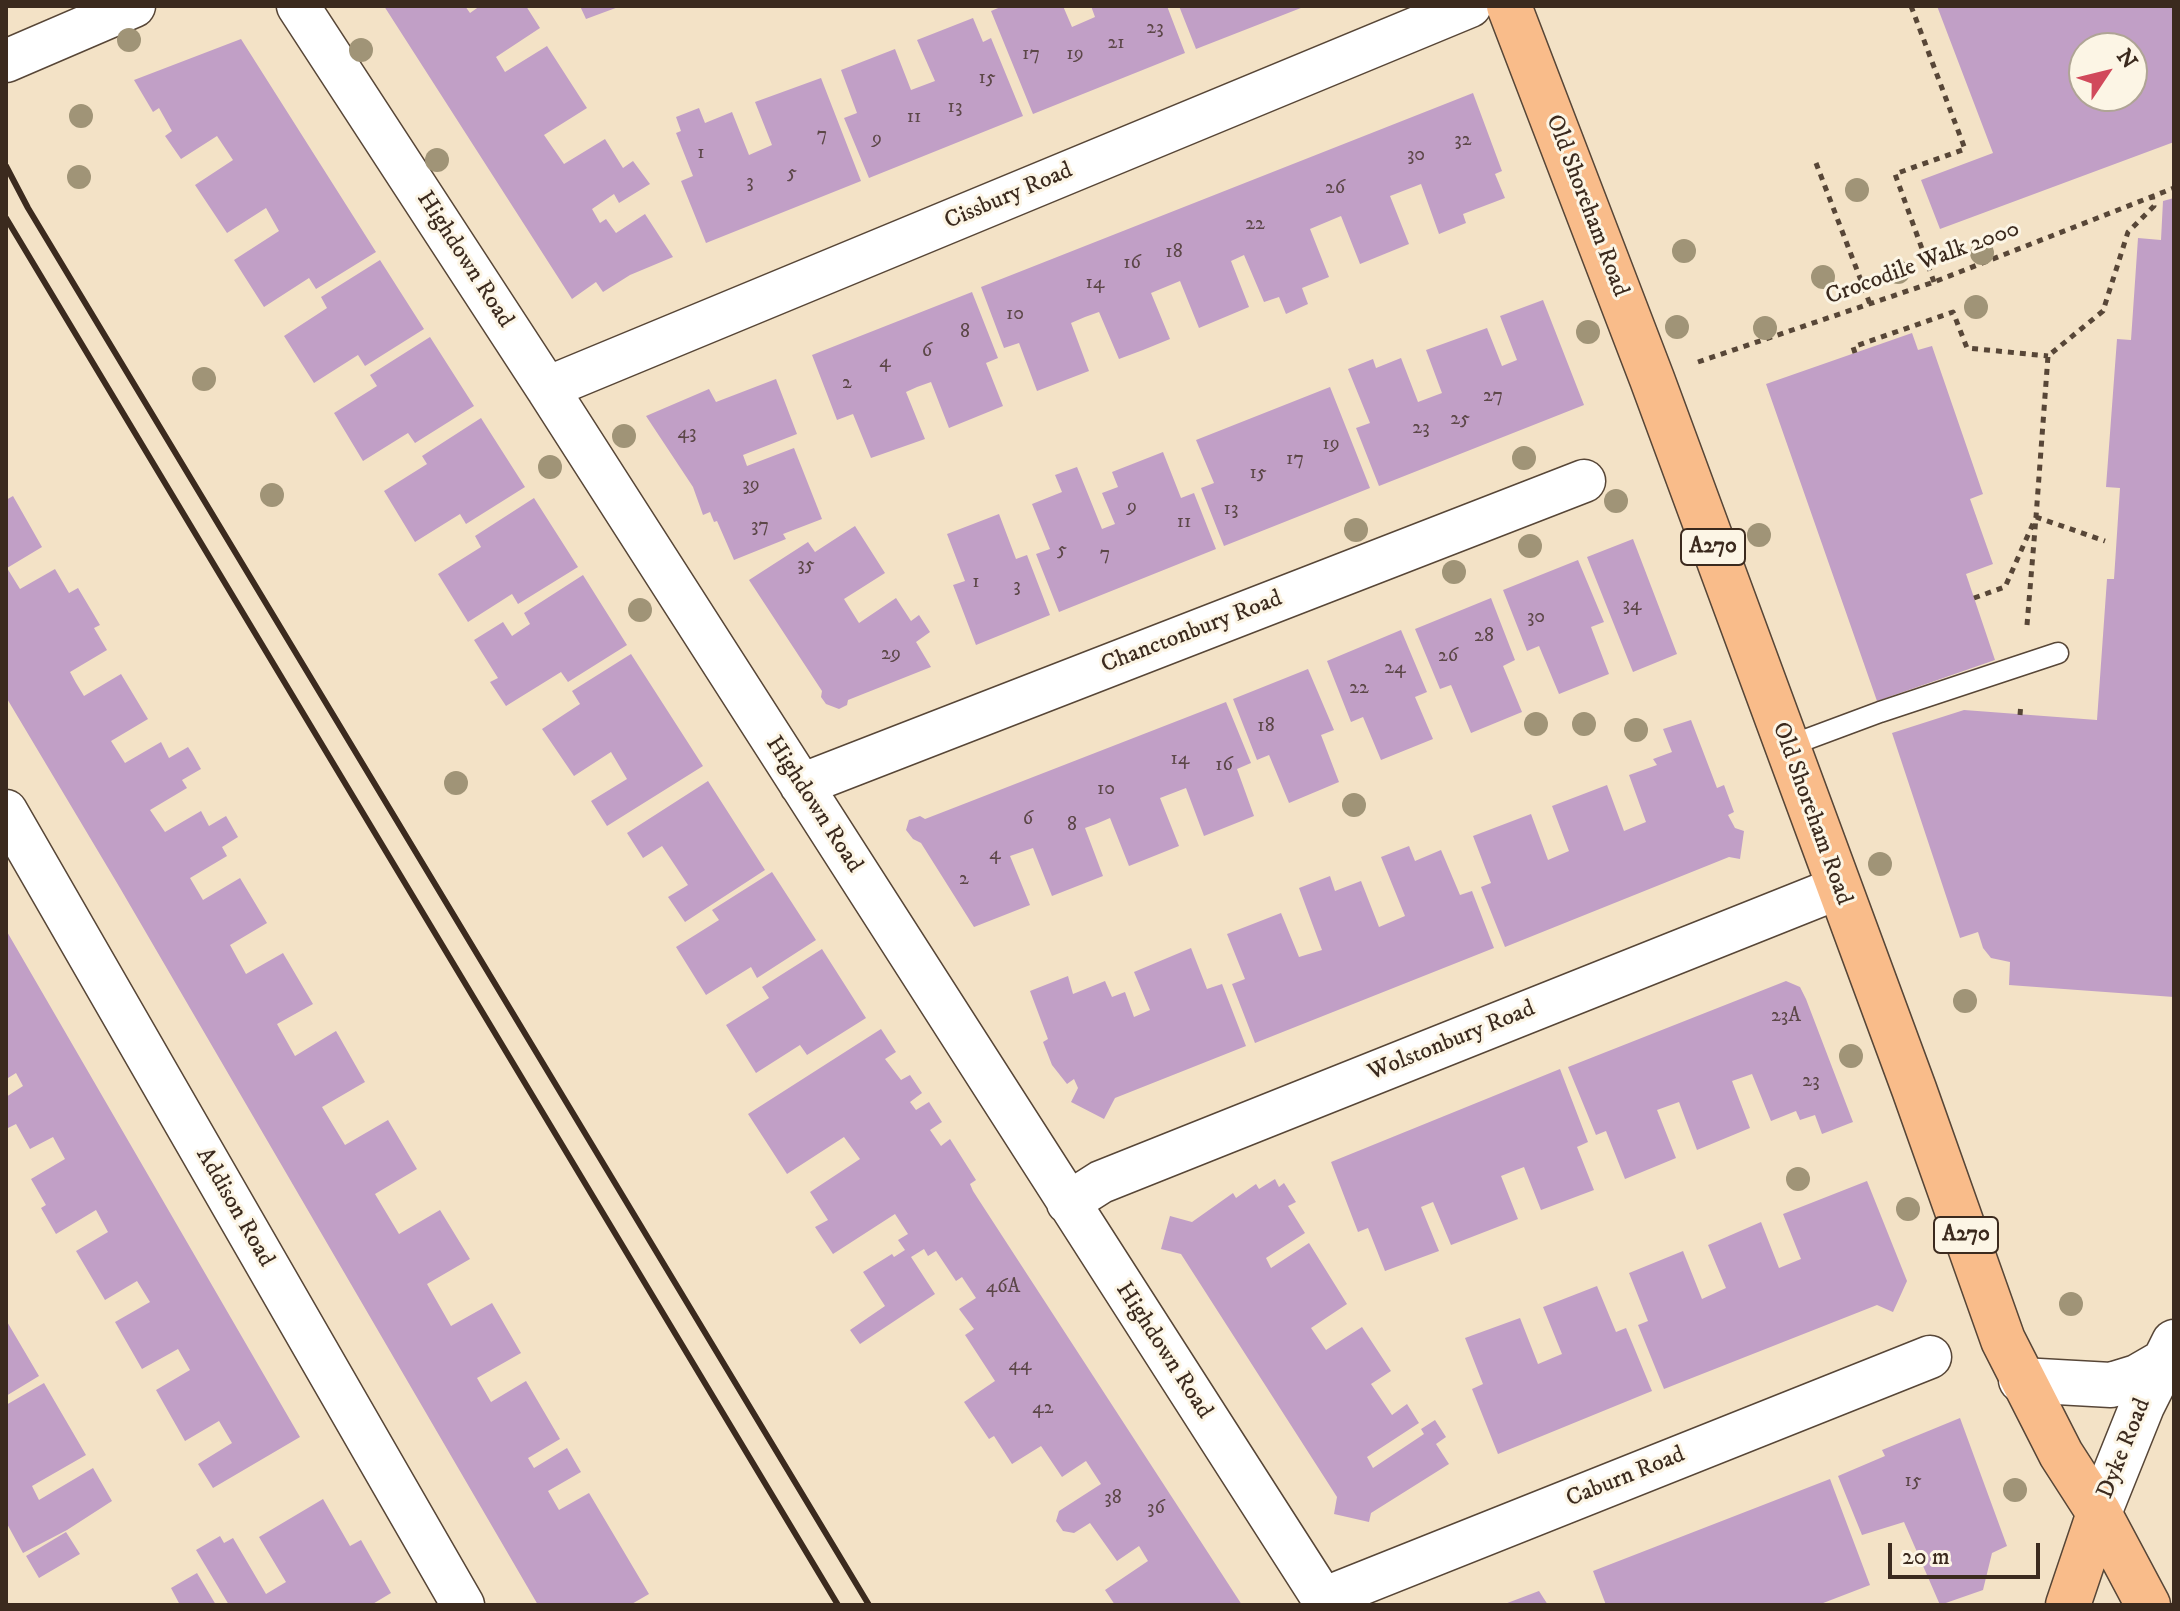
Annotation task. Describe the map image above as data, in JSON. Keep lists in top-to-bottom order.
{
  "streets": {
    "main road": ["Old Shoreham Road", "A270", "Dyke Road"],
    "street": [
      "Cissbury Road",
      "Highdown Road",
      "Chanctonbury Road",
      "Wolstonbury Road",
      "Addison Road",
      "Caburn Road"
    ],
    "path": ["Crocodile Walk 2000"]
  },
  "crossings": [
    ["Cissbury Road", "Highdown Road"],
    ["Old Shoreham Road", "Wolstonbury Road"],
    ["Old Shoreham Road", "Dyke Road"],
    ["Highdown Road", "Chanctonbury Road"],
    ["Highdown Road", "Wolstonbury Road"],
    ["Highdown Road", "Caburn Road"]
  ],
  "house_numbers": [
    "23",
    "21",
    "17",
    "19",
    "15",
    "13",
    "11",
    "7",
    "9",
    "32",
    "1",
    "30",
    "5",
    "3",
    "26",
    "22",
    "18",
    "16",
    "14",
    "10",
    "8",
    "6",
    "4",
    "2",
    "27",
    "25",
    "23",
    "43",
    "19",
    "17",
    "15",
    "39",
    "9",
    "13",
    "11",
    "37",
    "5",
    "7",
    "35",
    "1",
    "3",
    "34",
    "30",
    "28",
    "29",
    "26",
    "24",
    "22",
    "18",
    "14",
    "16",
    "10",
    "6",
    "8",
    "4",
    "2",
    "23A",
    "23",
    "46A",
    "44",
    "42",
    "15",
    "38",
    "36"
  ],
  "scale_bar": "20 m",
  "north": "top right"
}
